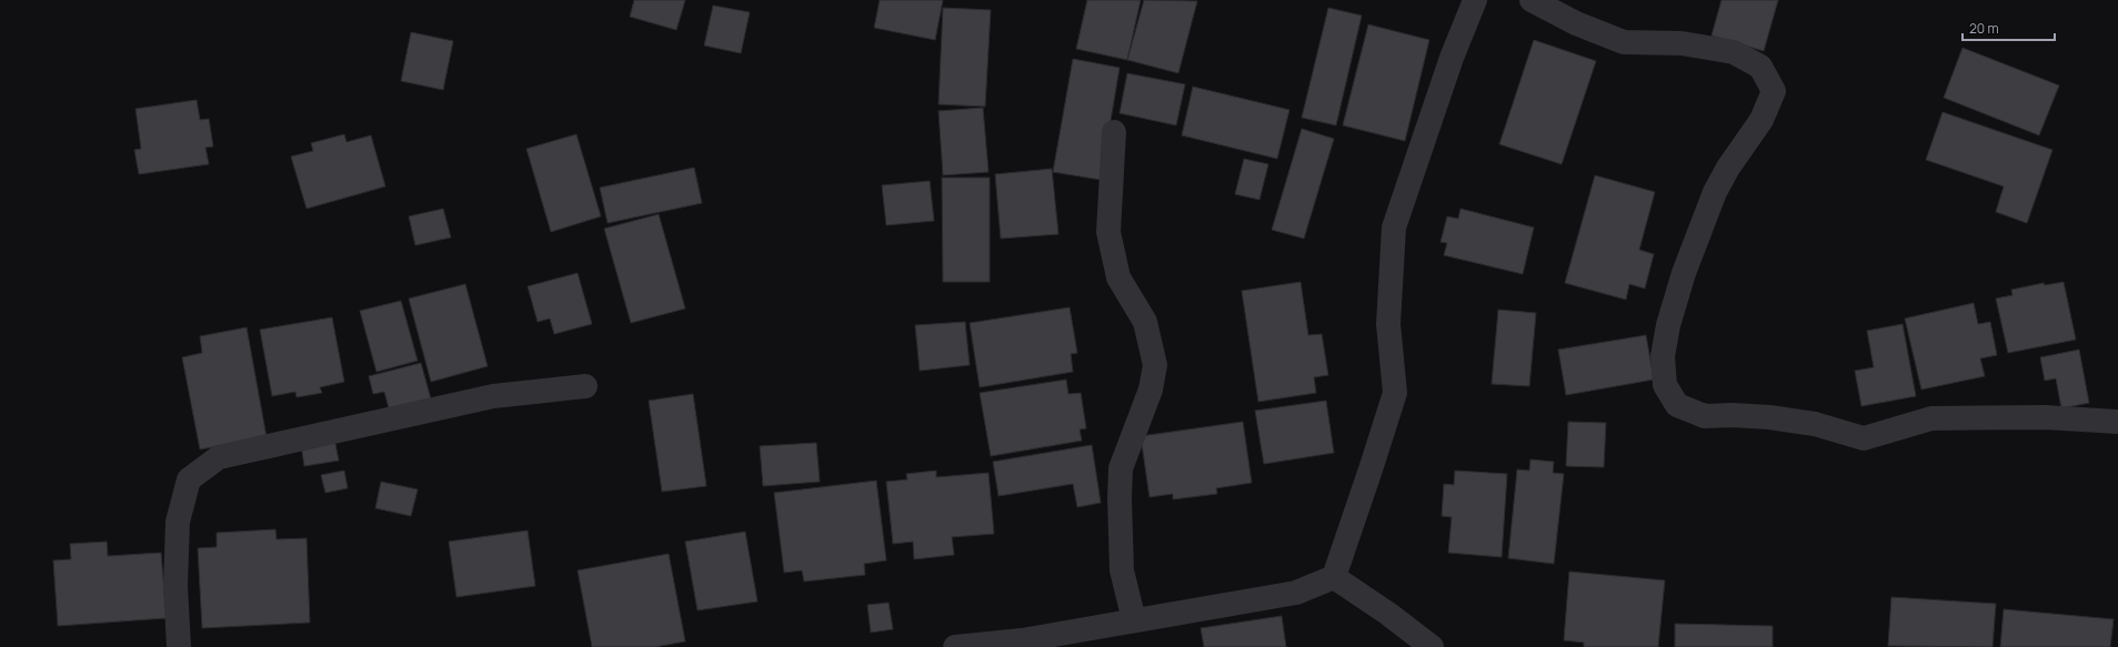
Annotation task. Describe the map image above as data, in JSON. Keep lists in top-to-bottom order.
{
  "scale_bar": "20 m"
}
